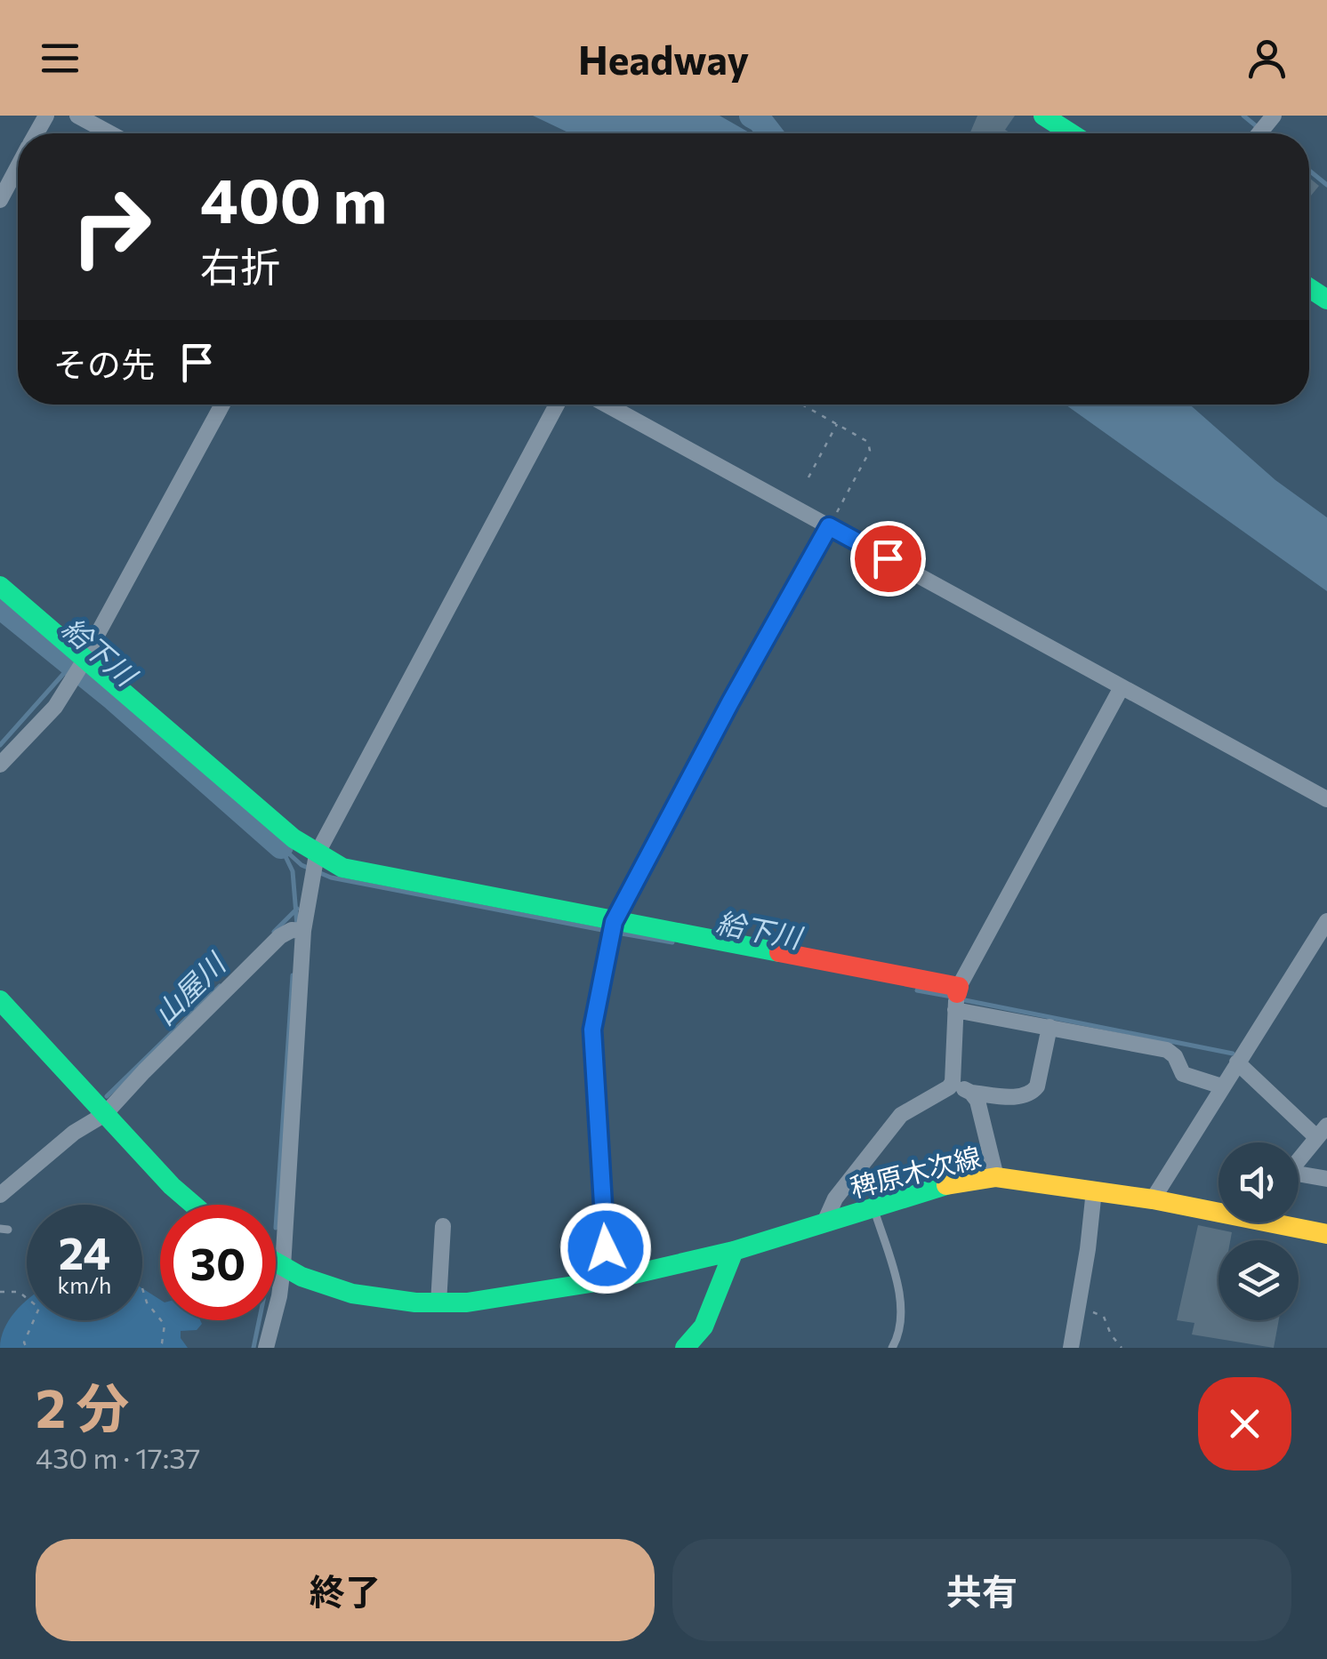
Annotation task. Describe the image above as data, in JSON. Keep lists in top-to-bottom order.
{
  "streets": {
    "main road": ["稗原木次線"]
  },
  "water": ["給下川", "山屋川"],
  "page": {
    "header": "Headway",
    "turn": ["400 m", "右折"],
    "then": "その先",
    "speed": "24 km/h",
    "limit": "30",
    "heading": ["2 分", "430 m · 17:37"],
    "buttons": ["終了", "共有"]
  }
}
